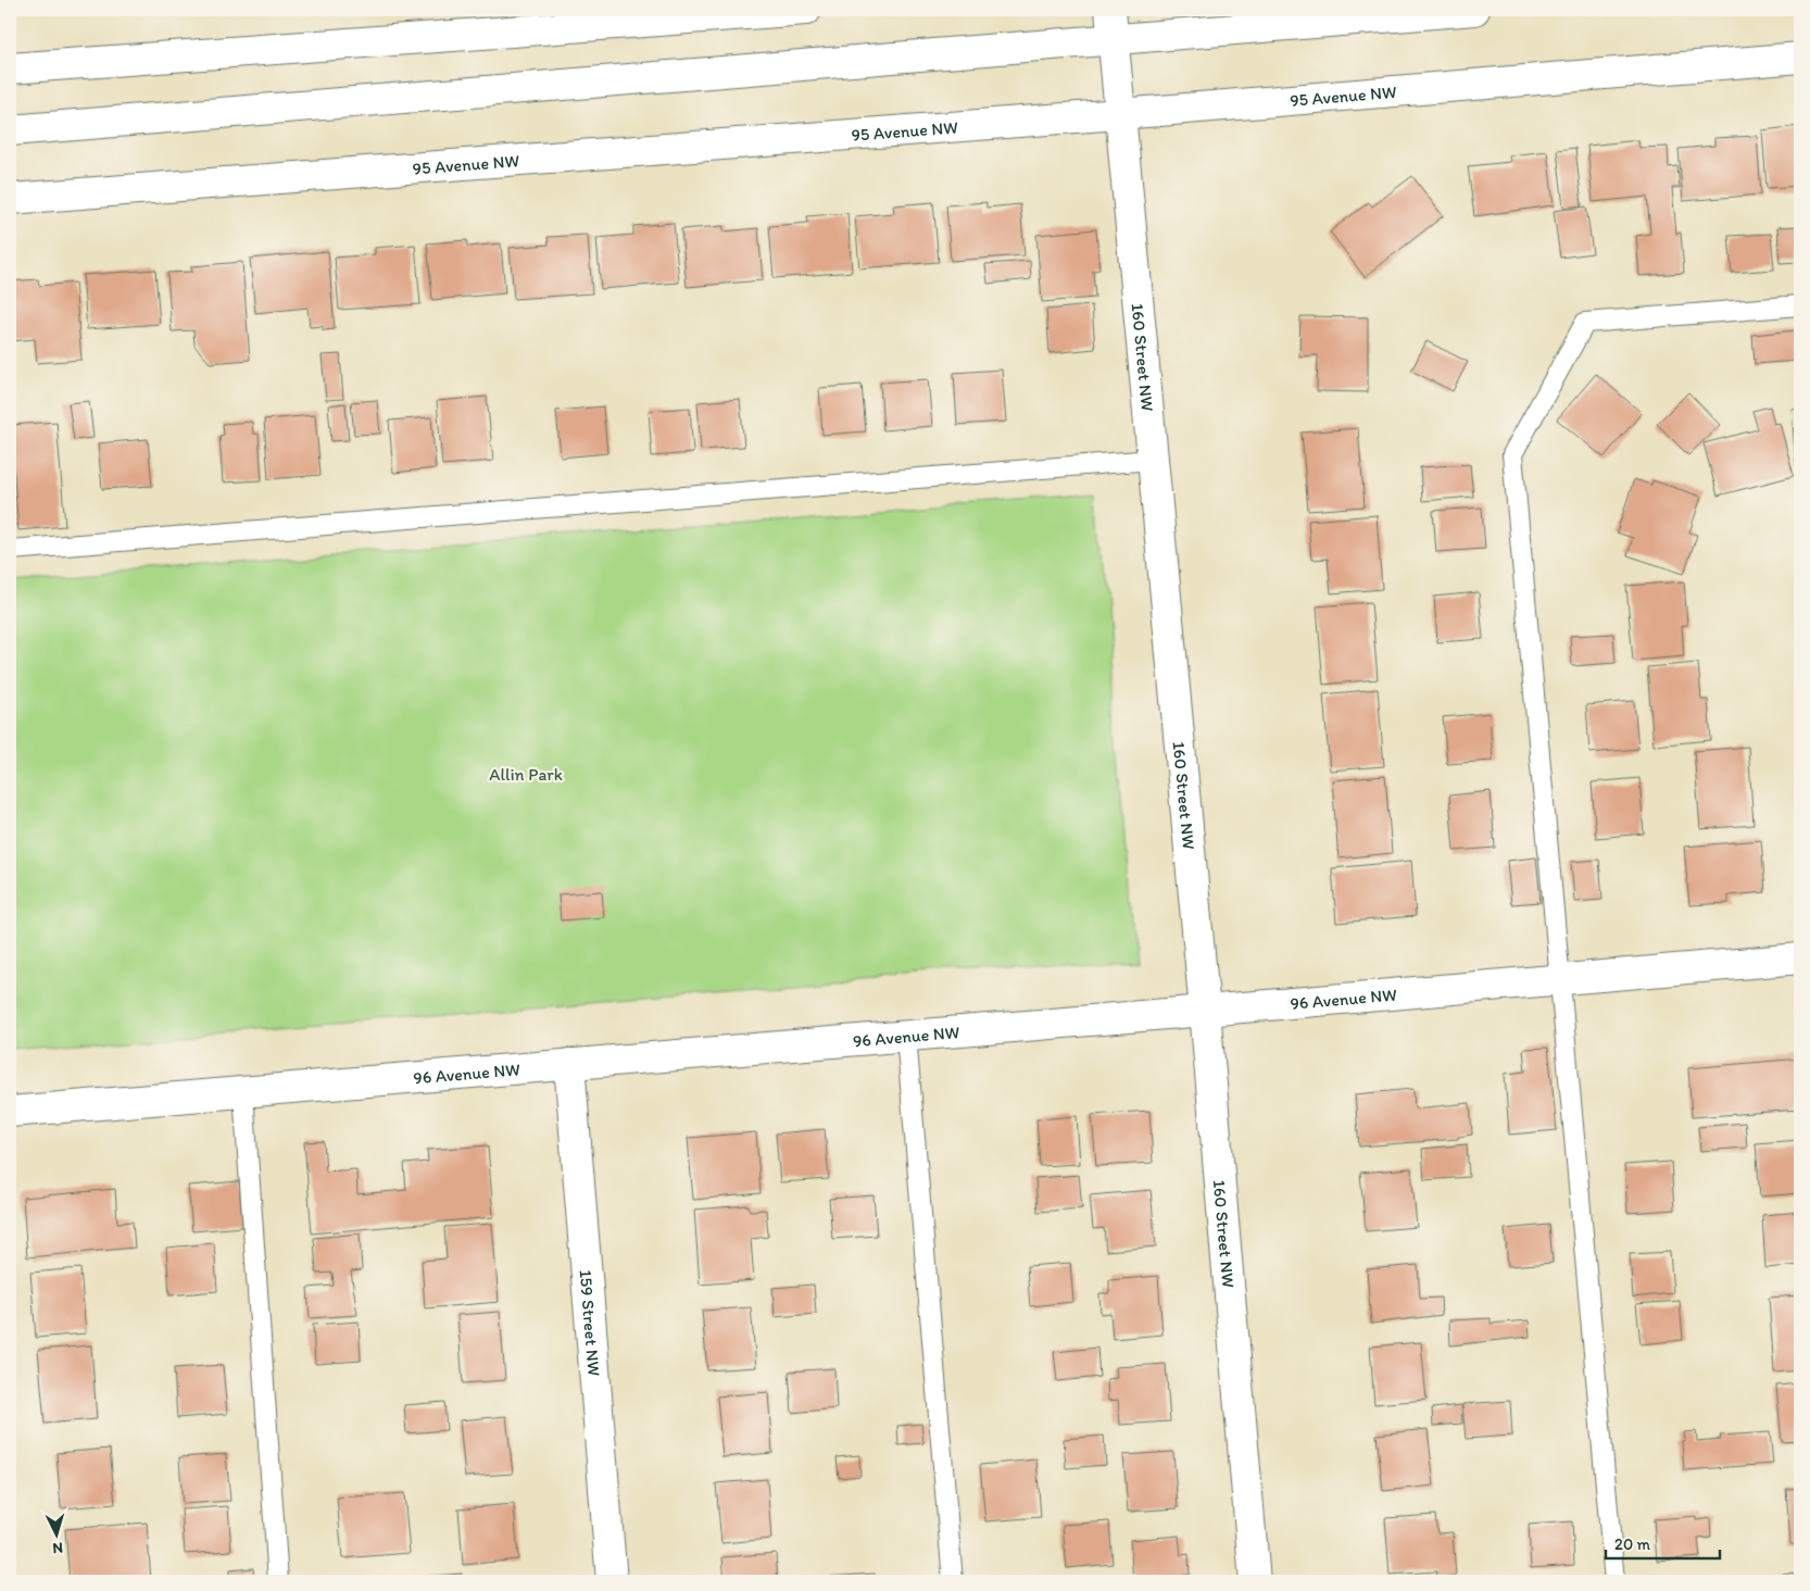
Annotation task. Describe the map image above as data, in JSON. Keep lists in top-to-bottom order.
{
  "streets": {
    "street": [
      "95 Avenue NW",
      "160 Street NW",
      "96 Avenue NW",
      "159 Street NW"
    ]
  },
  "crossings": [
    ["95 Avenue NW", "160 Street NW"],
    ["160 Street NW", "96 Avenue NW"],
    ["96 Avenue NW", "159 Street NW"]
  ],
  "parks": ["Allin Park"],
  "scale_bar": "20 m",
  "north": "bottom"
}
